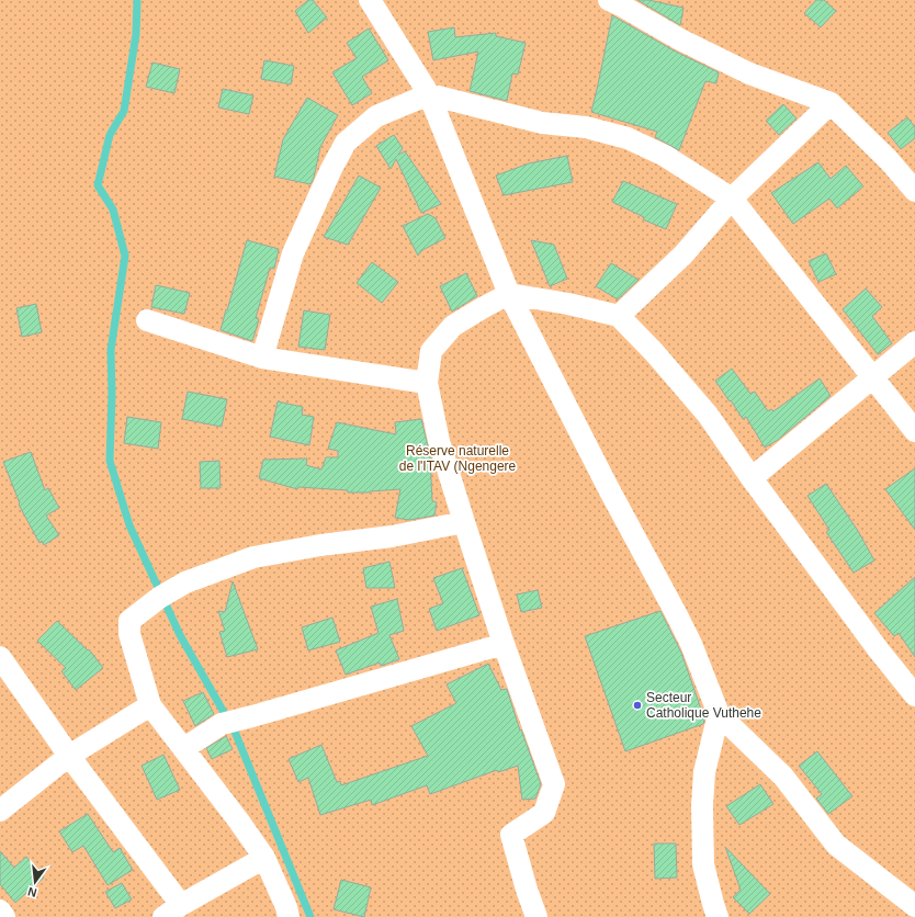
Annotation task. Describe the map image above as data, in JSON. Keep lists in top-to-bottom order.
{
  "parks": ["Réserve naturelle de l'ITAV (Ngengere"],
  "places": ["Secteur Catholique Vuthehe"],
  "north": "bottom"
}
